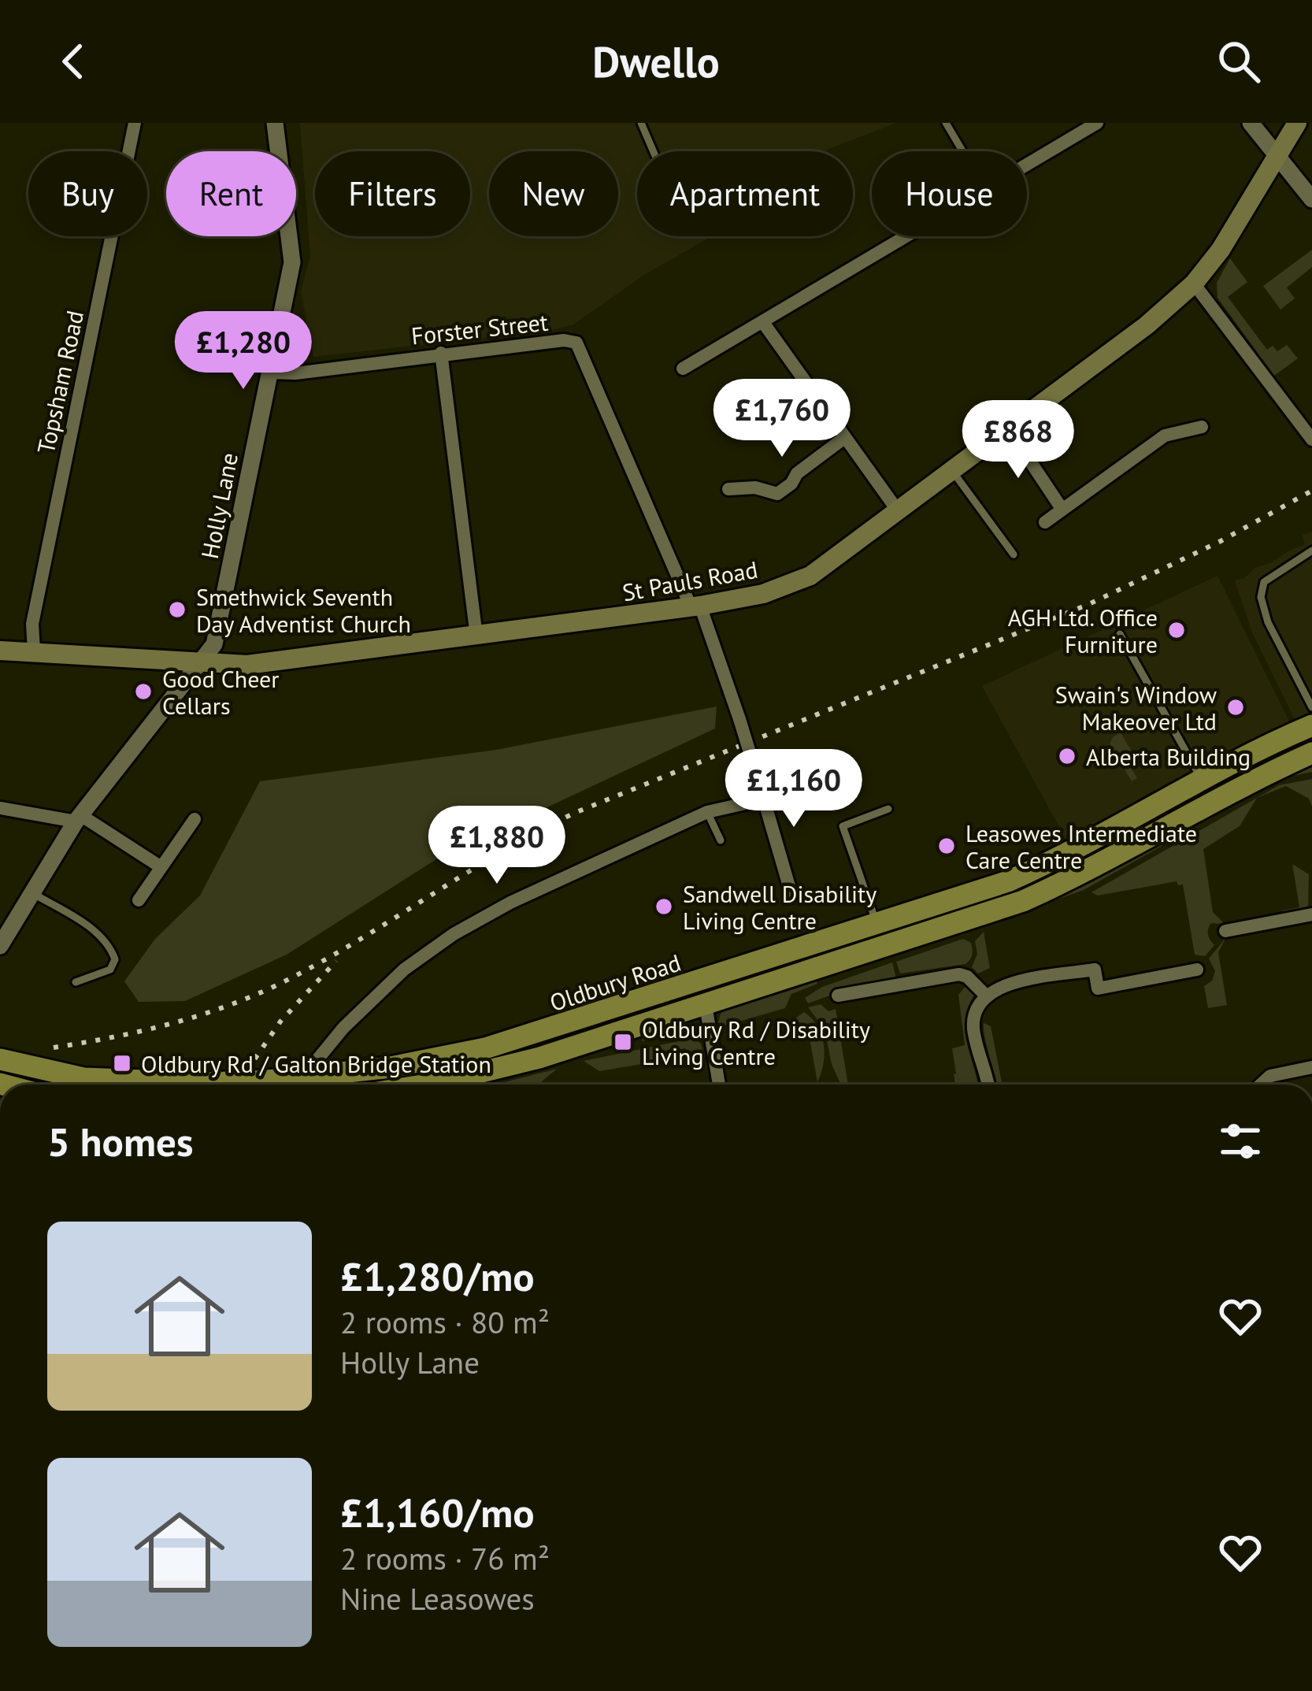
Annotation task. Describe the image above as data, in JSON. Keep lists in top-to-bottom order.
{
  "streets": {
    "main road": ["St Pauls Road", "Oldbury Road"],
    "street": ["Forster Street", "Topsham Road", "Holly Lane"]
  },
  "crossings": [
    ["Forster Street", "Holly Lane"],
    ["Forster Street", "St Pauls Road"],
    ["Topsham Road", "St Pauls Road"],
    ["Holly Lane", "St Pauls Road"]
  ],
  "places": {
    "other": [
      "Smethwick Seventh Day Adventist Church",
      "AGH Ltd. Office Furniture",
      "Good Cheer Cellars",
      "Swain's Window Makeover Ltd",
      "Alberta Building",
      "Leasowes Intermediate Care Centre",
      "Sandwell Disability Living Centre"
    ],
    "transit": ["Oldbury Rd / Disability Living Centre", "Oldbury Rd / Galton Bridge Station"]
  },
  "page": {
    "header": "Dwello",
    "chip": [
      "Buy",
      "Rent",
      "Filters",
      "New",
      "Apartment",
      "House"
    ],
    "price": [
      "£1,280",
      "£1,760",
      "£868",
      "£1,160",
      "£1,880"
    ],
    "heading": "5 homes",
    "list": [
      {
        "name": "£1,280/mo",
        "note": "2 rooms · 80 m² · Holly Lane"
      },
      {
        "name": "£1,160/mo",
        "note": "2 rooms · 76 m² · Nine Leasowes"
      }
    ]
  }
}
